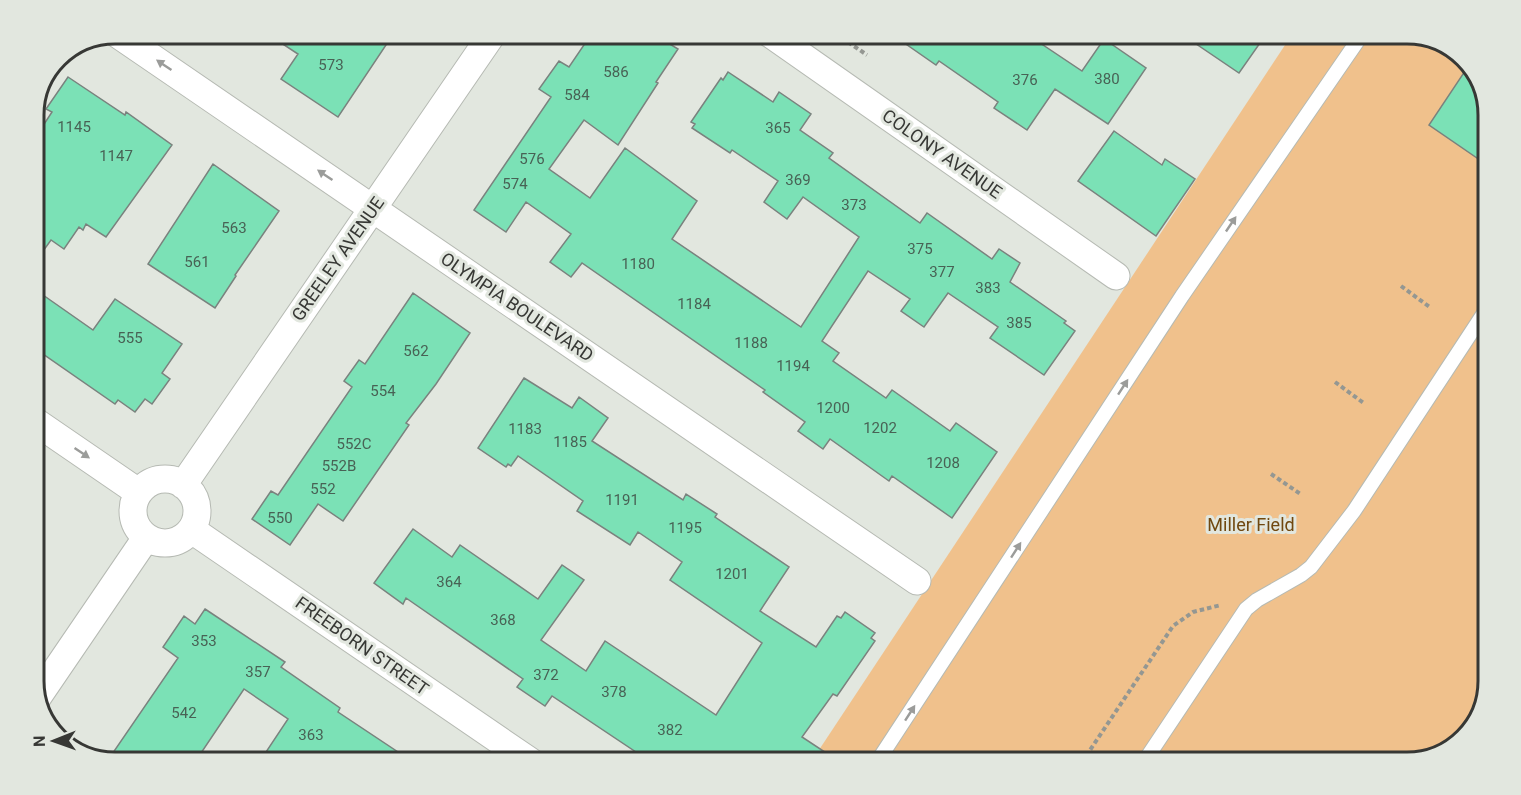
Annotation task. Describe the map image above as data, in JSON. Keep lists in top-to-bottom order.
{
  "streets": {
    "street": [
      "COLONY AVENUE",
      "GREELEY AVENUE",
      "OLYMPIA BOULEVARD",
      "FREEBORN STREET"
    ]
  },
  "crossings": [
    ["GREELEY AVENUE", "OLYMPIA BOULEVARD"],
    ["GREELEY AVENUE", "FREEBORN STREET"]
  ],
  "parks": ["Miller Field"],
  "house_numbers": [
    "573",
    "586",
    "380",
    "376",
    "584",
    "1145",
    "365",
    "1147",
    "576",
    "369",
    "574",
    "373",
    "563",
    "375",
    "561",
    "1180",
    "377",
    "383",
    "1184",
    "385",
    "555",
    "1188",
    "562",
    "1194",
    "554",
    "1200",
    "1202",
    "1183",
    "1185",
    "552C",
    "1208",
    "552B",
    "552",
    "1191",
    "550",
    "1195",
    "1201",
    "364",
    "368",
    "353",
    "357",
    "372",
    "378",
    "542",
    "382",
    "363"
  ],
  "north": "left"
}
